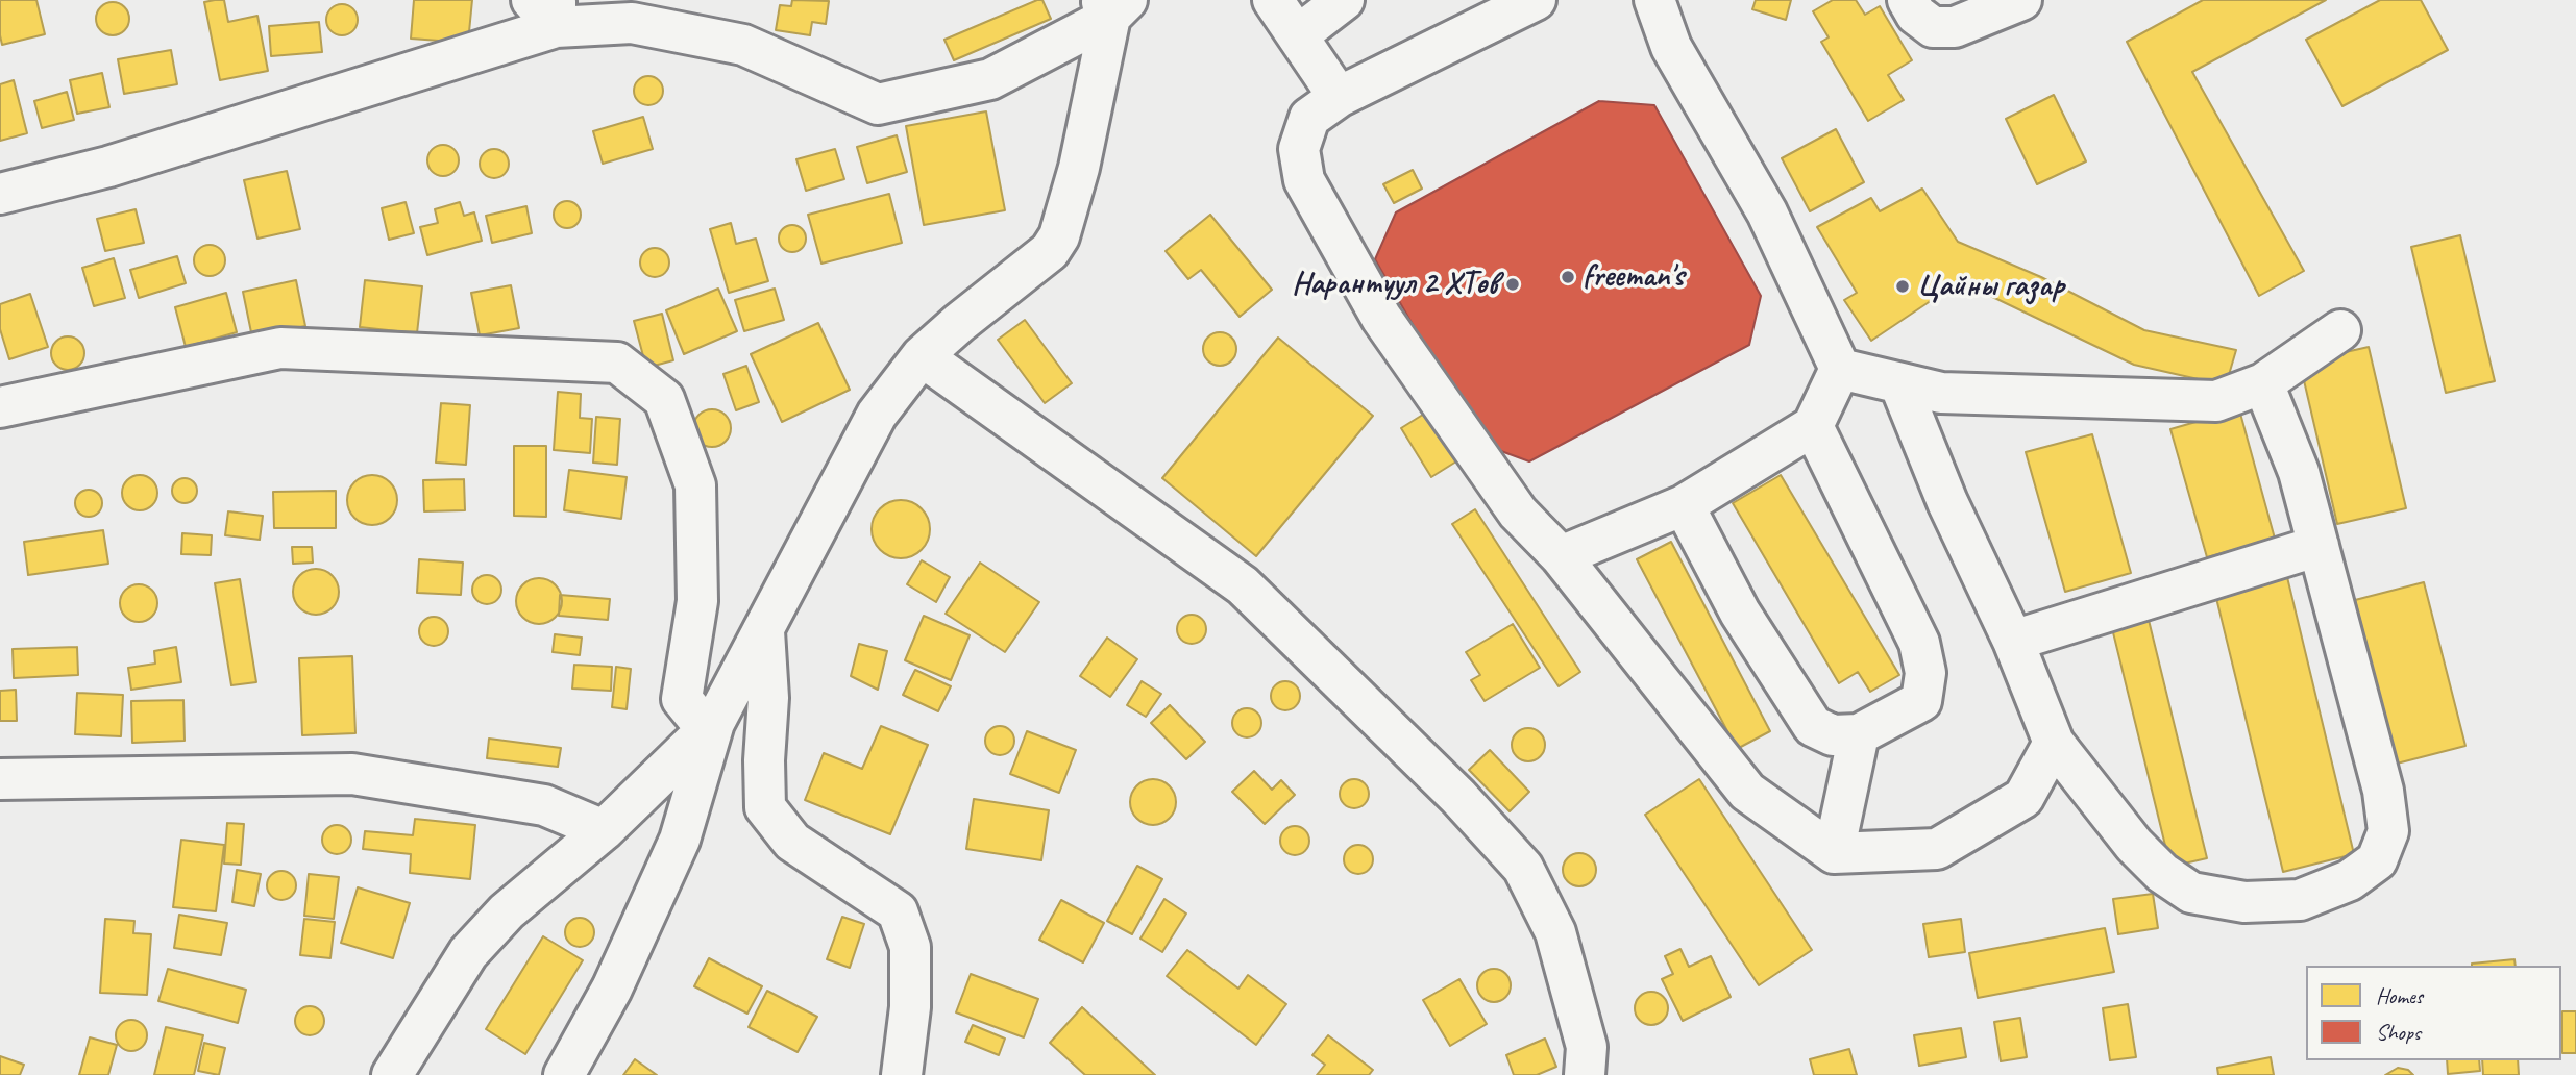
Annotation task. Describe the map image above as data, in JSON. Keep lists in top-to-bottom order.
{
  "places": ["freeman's", "Нарантуул 2 ХТөв", "Цайны газар"],
  "legend": ["Homes", "Shops"]
}
